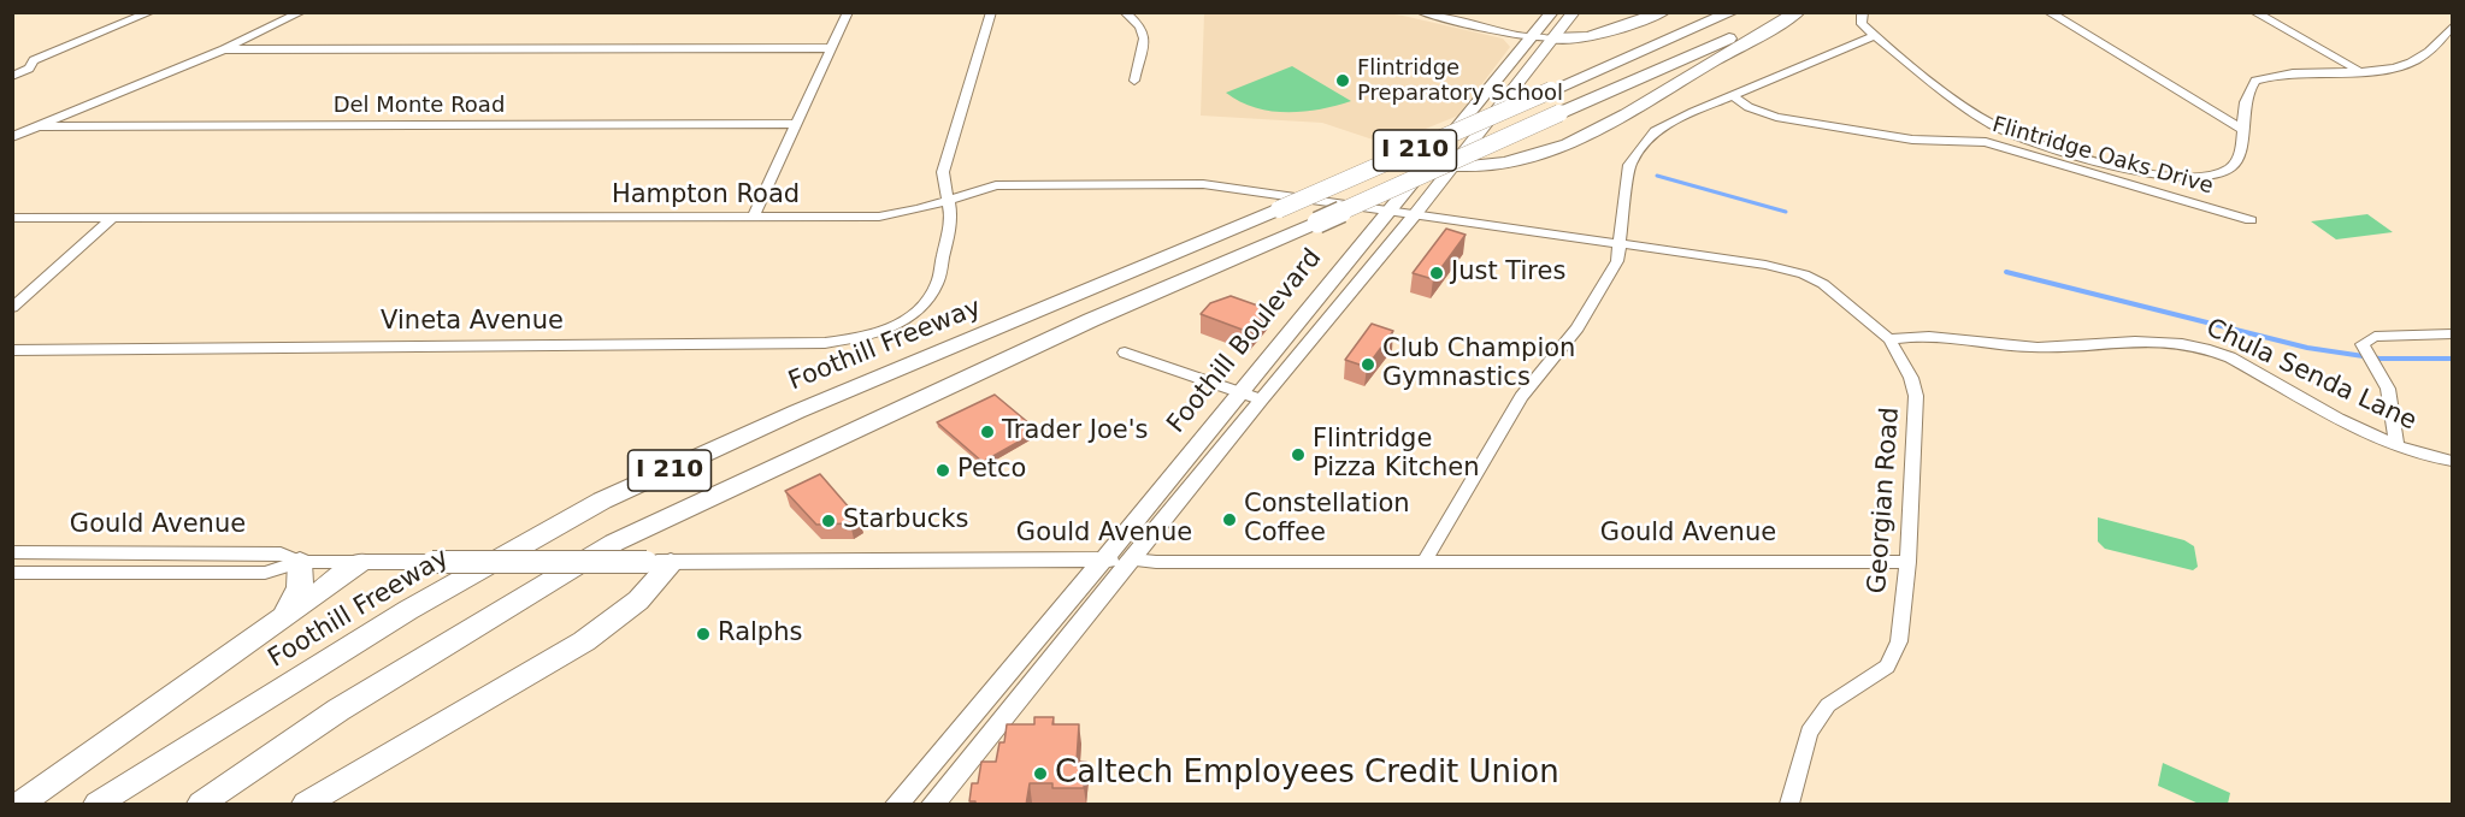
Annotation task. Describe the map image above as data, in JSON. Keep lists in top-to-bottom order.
{
  "streets": {
    "highway": ["I 210", "Foothill Freeway"],
    "main road": ["Foothill Boulevard", "Gould Avenue"],
    "street": [
      "Del Monte Road",
      "Flintridge Oaks Drive",
      "Hampton Road",
      "Vineta Avenue",
      "Chula Senda Lane",
      "Georgian Road"
    ]
  },
  "crossings": [
    ["Hampton Road", "Vineta Avenue"],
    ["Hampton Road", "Foothill Boulevard"],
    ["Hampton Road", "Georgian Road"],
    ["Foothill Boulevard", "Georgian Road"],
    ["Foothill Boulevard", "Gould Avenue"],
    ["Chula Senda Lane", "Georgian Road"],
    ["Georgian Road", "Gould Avenue"]
  ],
  "places": [
    "Flintridge Preparatory School",
    "Just Tires",
    "Club Champion Gymnastics",
    "Trader Joe's",
    "Flintridge Pizza Kitchen",
    "Petco",
    "Constellation Coffee",
    "Starbucks",
    "Ralphs",
    "Caltech Employees Credit Union"
  ]
}
